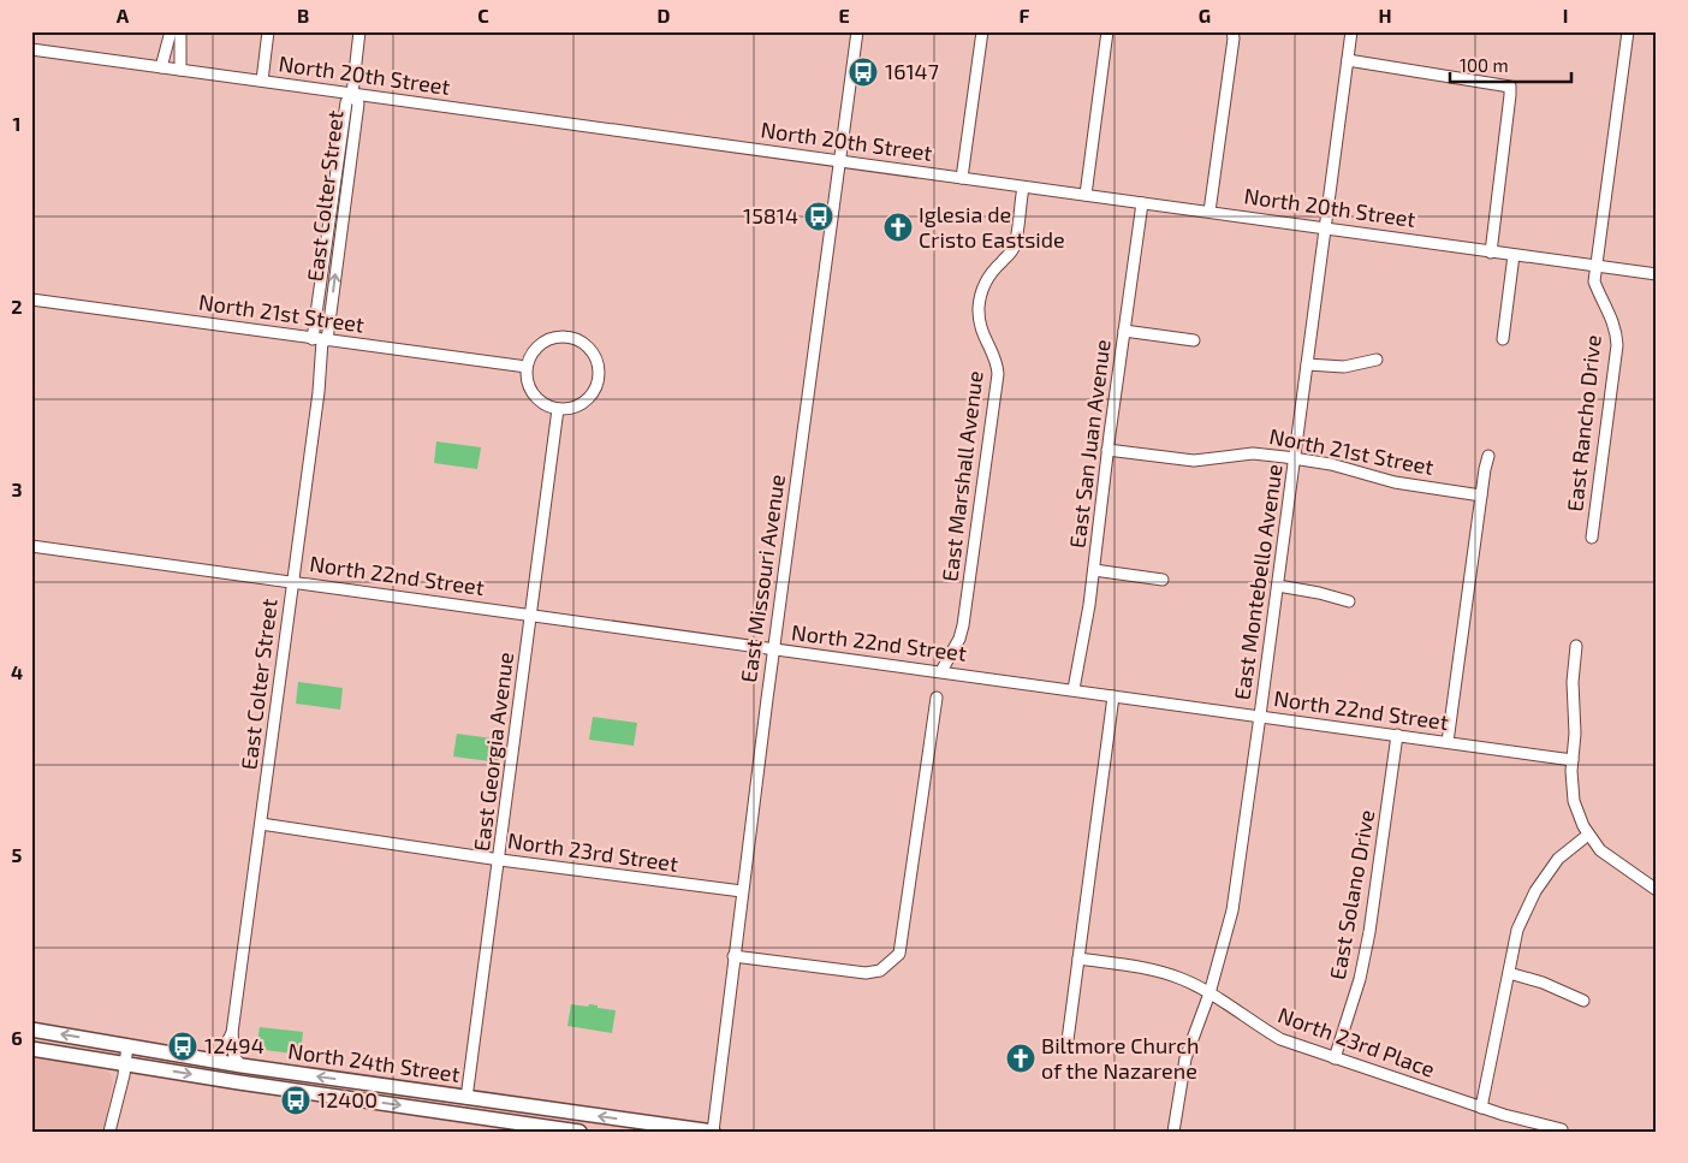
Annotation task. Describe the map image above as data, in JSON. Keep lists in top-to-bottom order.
{
  "streets": {
    "main road": ["North 24th Street"],
    "street": [
      "North 20th Street",
      "East Colter Street",
      "North 21st Street",
      "East Rancho Drive",
      "East San Juan Avenue",
      "East Marshall Avenue",
      "North 22nd Street",
      "East Missouri Avenue",
      "East Montebello Avenue",
      "East Georgia Avenue",
      "North 23rd Street",
      "East Solano Drive",
      "North 23rd Place"
    ]
  },
  "crossings": [
    ["North 20th Street", "East Colter Street"],
    ["North 20th Street", "East Rancho Drive"],
    ["North 20th Street", "East San Juan Avenue"],
    ["North 20th Street", "East Marshall Avenue"],
    ["North 20th Street", "East Missouri Avenue"],
    ["North 20th Street", "East Montebello Avenue"],
    ["East Colter Street", "North 21st Street"],
    ["East Colter Street", "North 22nd Street"],
    ["East Colter Street", "North 23rd Street"],
    ["East Colter Street", "North 24th Street"],
    ["North 21st Street", "East San Juan Avenue"],
    ["North 21st Street", "East Montebello Avenue"],
    ["North 21st Street", "East Georgia Avenue"],
    ["East San Juan Avenue", "North 22nd Street"],
    ["East Marshall Avenue", "North 22nd Street"],
    ["North 22nd Street", "East Missouri Avenue"],
    ["North 22nd Street", "East Montebello Avenue"],
    ["North 22nd Street", "East Georgia Avenue"],
    ["North 22nd Street", "East Solano Drive"],
    ["East Missouri Avenue", "North 23rd Street"],
    ["East Missouri Avenue", "North 24th Street"],
    ["East Montebello Avenue", "North 23rd Place"],
    ["East Georgia Avenue", "North 23rd Street"],
    ["East Georgia Avenue", "North 24th Street"],
    ["East Solano Drive", "North 23rd Place"]
  ],
  "places": {
    "bus stop": [
      "16147",
      "15814",
      "12494",
      "12400"
    ],
    "church": ["Iglesia de Cristo Eastside", "Biltmore Church of the Nazarene"]
  },
  "scale_bar": "100 m",
  "grid": {
    "columns": [
      "A",
      "B",
      "C",
      "D",
      "E",
      "F",
      "G",
      "H",
      "I"
    ],
    "rows": [
      "1",
      "2",
      "3",
      "4",
      "5",
      "6"
    ]
  }
}
